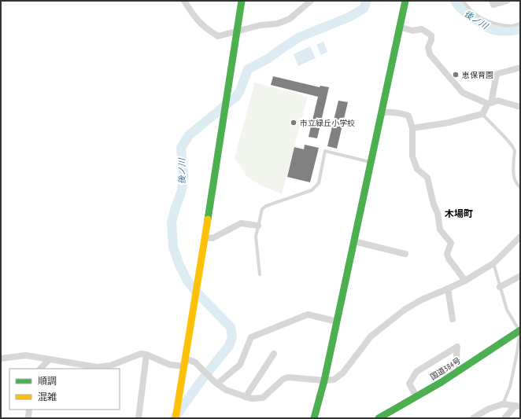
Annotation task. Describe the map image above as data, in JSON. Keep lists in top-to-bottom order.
{
  "streets": {
    "main road": ["国道384号"]
  },
  "districts": ["木場町"],
  "water": ["後ノ川"],
  "places": ["恵保育園", "市立緑丘小学校"],
  "legend": ["順調", "混雑"]
}
